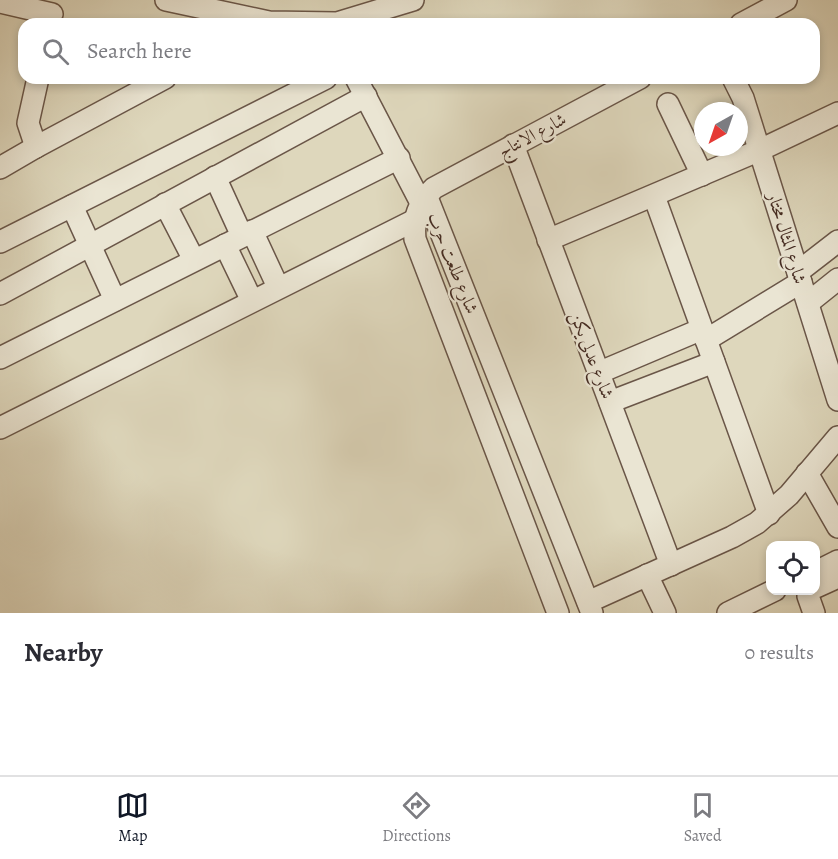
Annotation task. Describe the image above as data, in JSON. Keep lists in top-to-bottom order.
{
  "streets": {
    "street": [
      "شارع الانتاج",
      "شارع المثال مختار",
      "شارع طلعت حرب",
      "شارع عدلى يكن"
    ]
  },
  "crossings": [
    ["شارع الانتاج", "شارع طلعت حرب"],
    ["شارع الانتاج", "شارع عدلى يكن"]
  ],
  "north": "bottom left",
  "page": {
    "search": "Search here",
    "heading": ["Nearby", "0 results"],
    "nav": ["Map", "Directions", "Saved"]
  }
}
